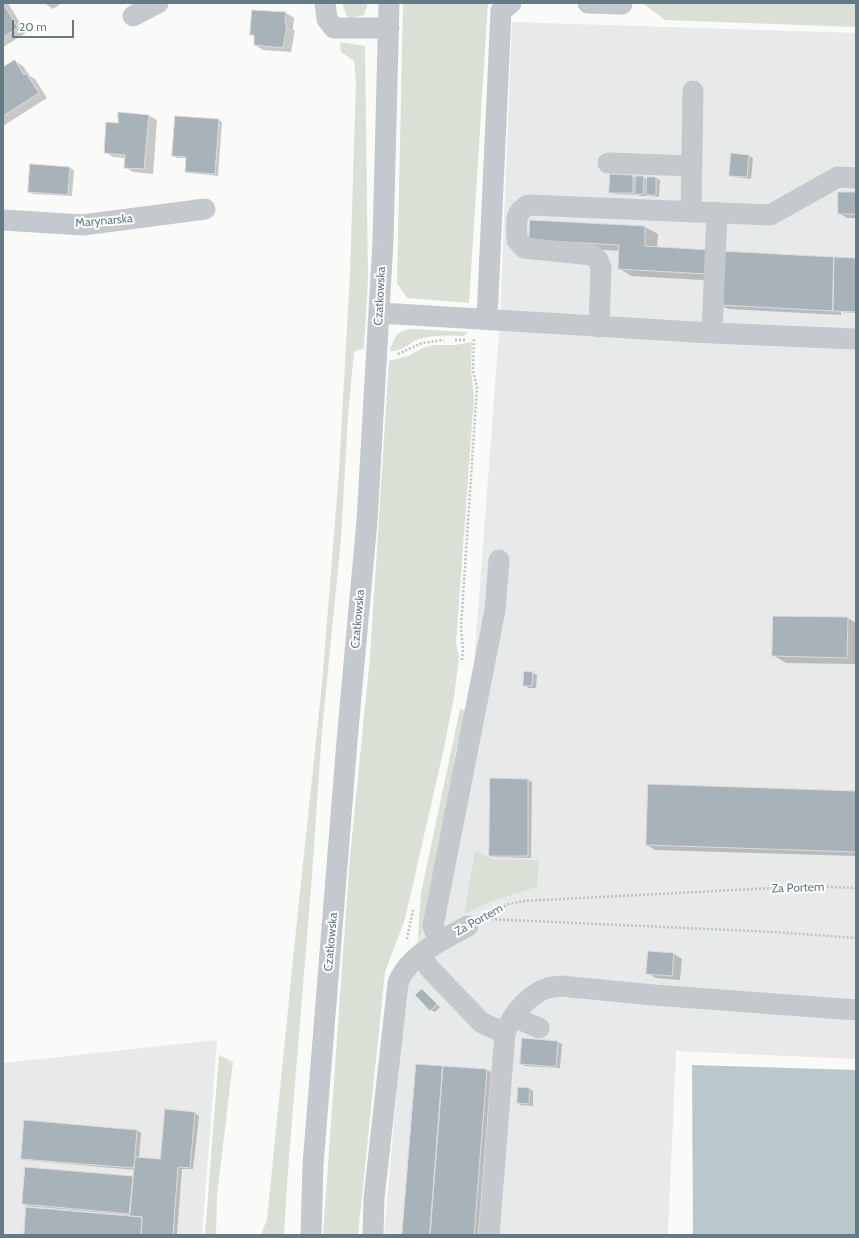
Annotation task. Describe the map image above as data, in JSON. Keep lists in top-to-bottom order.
{
  "streets": {
    "street": ["Marynarska", "Czatkowska", "Za Portem"]
  },
  "scale_bar": "20 m"
}
